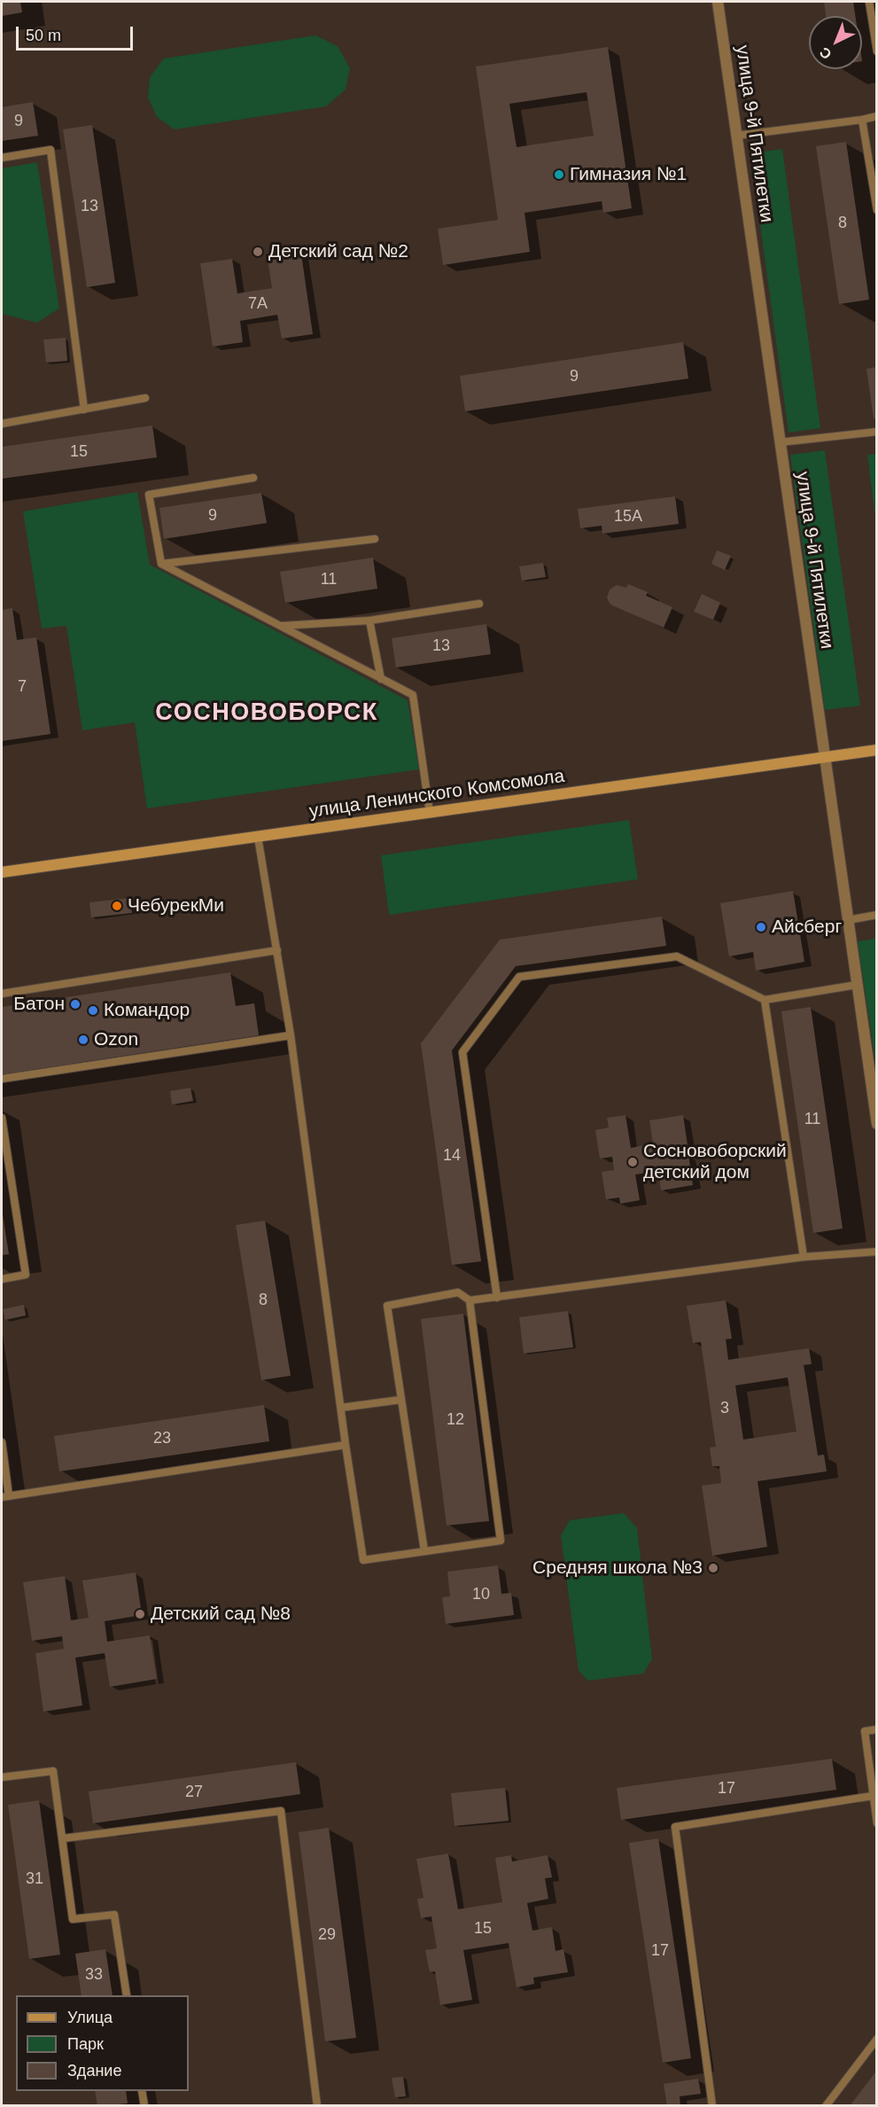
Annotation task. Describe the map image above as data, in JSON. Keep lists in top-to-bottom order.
{
  "streets": {
    "main road": ["улица Ленинского Комсомола"],
    "street": ["улица 9-й Пятилетки"]
  },
  "crossings": [
    ["улица 9-й Пятилетки", "улица Ленинского Комсомола"]
  ],
  "districts": ["СОСНОВОБОРСК"],
  "places": [
    "Гимназия №1",
    "Детский сад №2",
    "ЧебурекМи",
    "Айсберг",
    "Батон",
    "Командор",
    "Ozon",
    "Сосновоборский детский дом",
    "Средняя школа №3",
    "Детский сад №8"
  ],
  "house_numbers": [
    "9",
    "13",
    "8",
    "7А",
    "9",
    "15",
    "9",
    "15А",
    "11",
    "13",
    "7",
    "11",
    "14",
    "8",
    "3",
    "12",
    "23",
    "10",
    "17",
    "27",
    "31",
    "15",
    "29",
    "17",
    "33"
  ],
  "legend": ["Улица", "Парк", "Здание"],
  "scale_bar": "50 m",
  "north": "bottom left"
}
